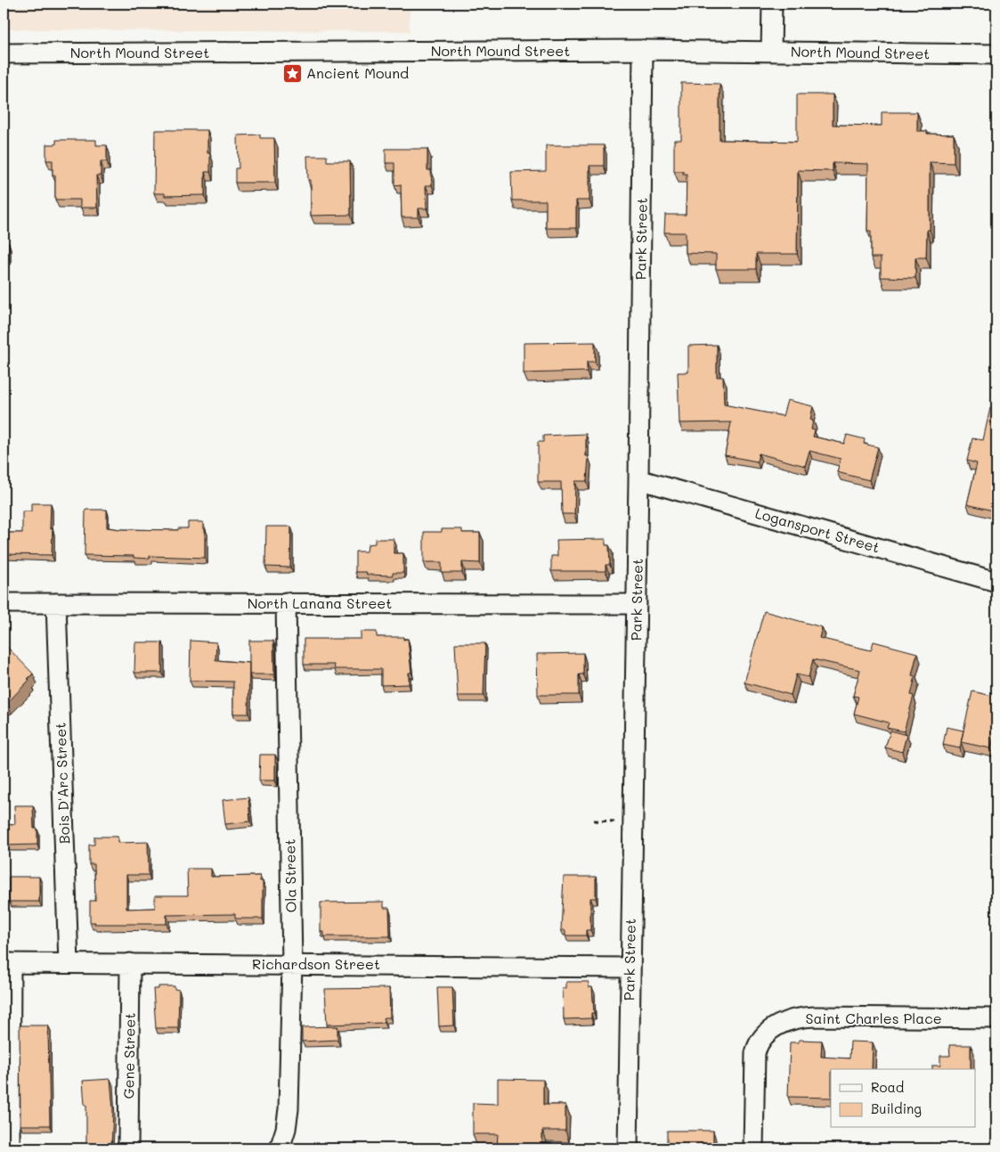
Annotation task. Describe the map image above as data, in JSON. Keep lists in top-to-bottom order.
{
  "streets": {
    "street": [
      "North Mound Street",
      "Park Street",
      "Logansport Street",
      "North Lanana Street",
      "Bois D'Arc Street",
      "Ola Street",
      "Richardson Street",
      "Saint Charles Place",
      "Gene Street"
    ]
  },
  "crossings": [
    ["North Mound Street", "Park Street"],
    ["Park Street", "Logansport Street"],
    ["Park Street", "North Lanana Street"],
    ["Park Street", "Richardson Street"],
    ["North Lanana Street", "Bois D'Arc Street"],
    ["North Lanana Street", "Ola Street"],
    ["Bois D'Arc Street", "Richardson Street"],
    ["Ola Street", "Richardson Street"],
    ["Richardson Street", "Gene Street"]
  ],
  "places": {
    "place": ["Ancient Mound"]
  },
  "legend": ["Road", "Building"]
}
